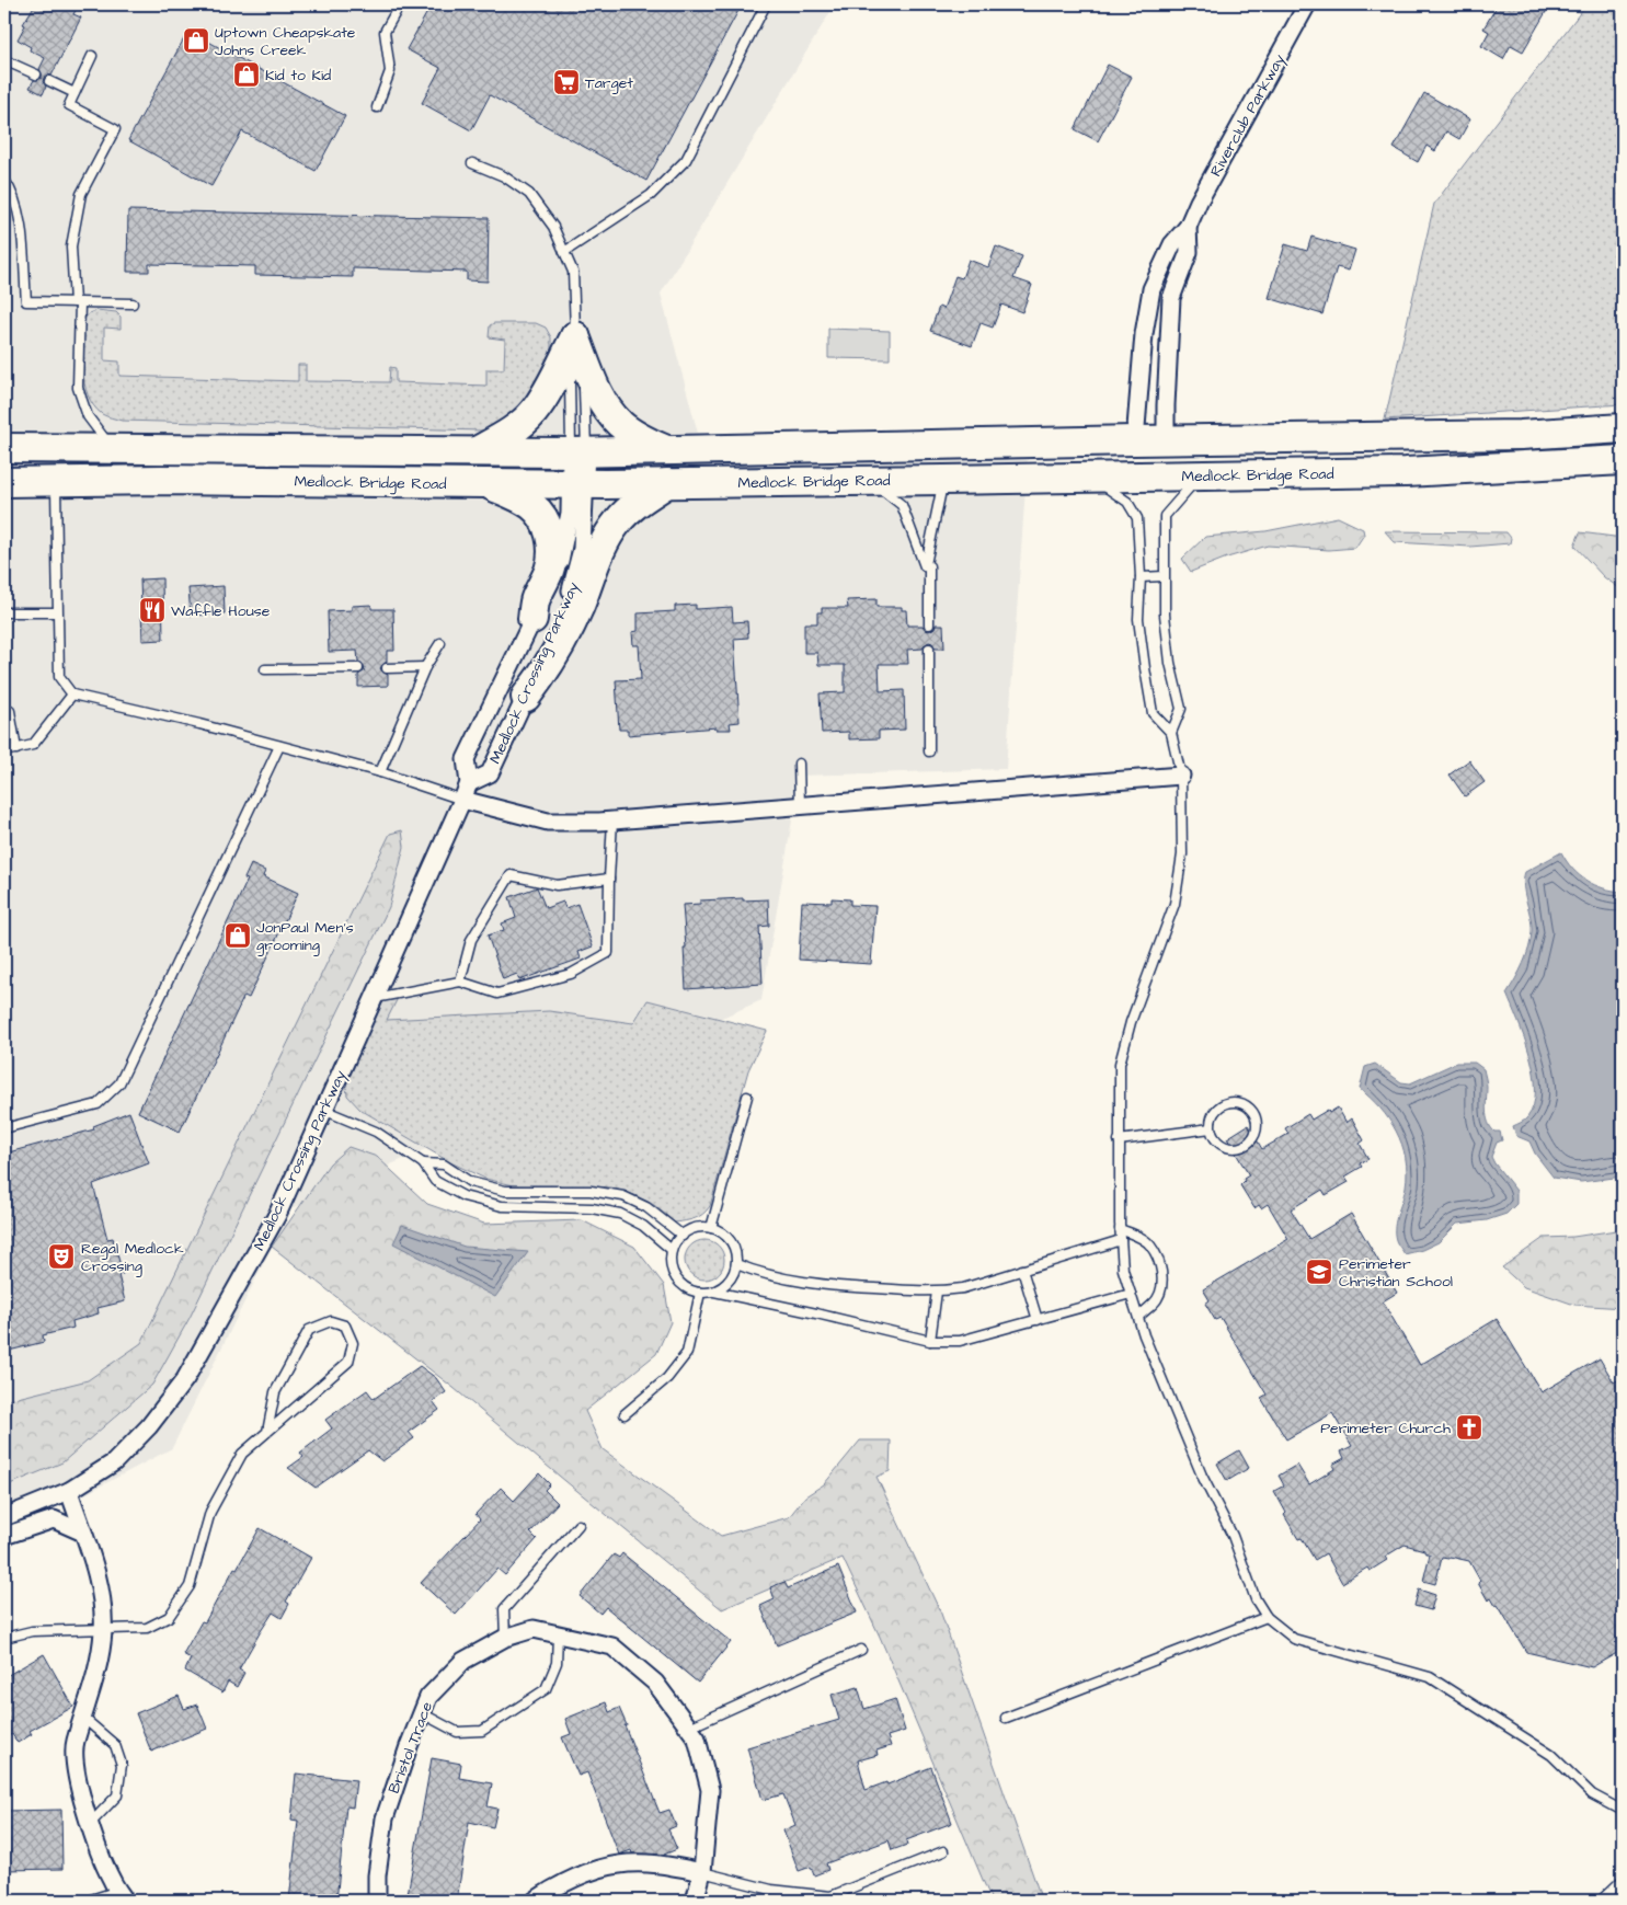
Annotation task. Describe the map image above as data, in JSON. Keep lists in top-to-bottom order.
{
  "streets": {
    "highway": ["Medlock Bridge Road"],
    "street": ["Riverclub Parkway", "Medlock Crossing Parkway", "Bristol Trace"]
  },
  "crossings": [
    ["Riverclub Parkway", "Medlock Bridge Road"],
    ["Medlock Bridge Road", "Medlock Crossing Parkway"]
  ],
  "places": {
    "shop": ["Uptown Cheapskate Johns Creek", "Kid to Kid", "JonPaul Men's grooming"],
    "supermarket": ["Target"],
    "restaurant": ["Waffle House"],
    "theatre": ["Regal Medlock Crossing"],
    "school or university": ["Perimeter Christian School"],
    "church": ["Perimeter Church"]
  }
}
